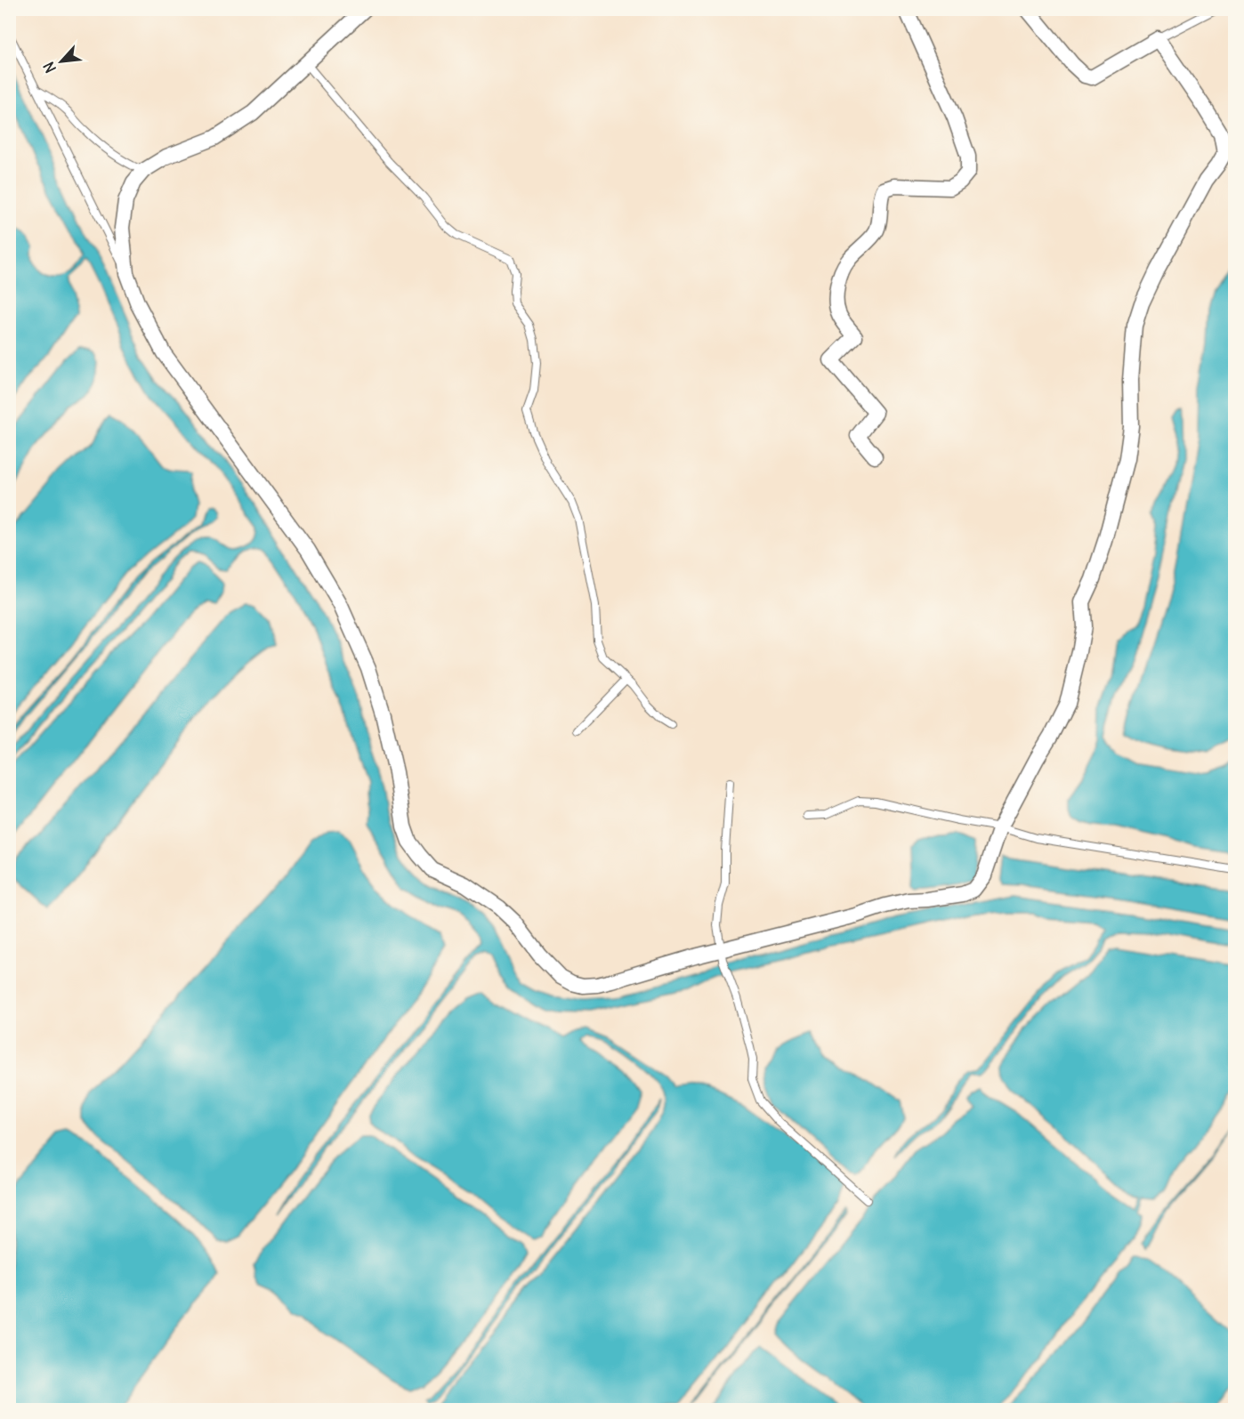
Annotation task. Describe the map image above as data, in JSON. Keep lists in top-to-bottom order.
{
  "north": "bottom left"
}
